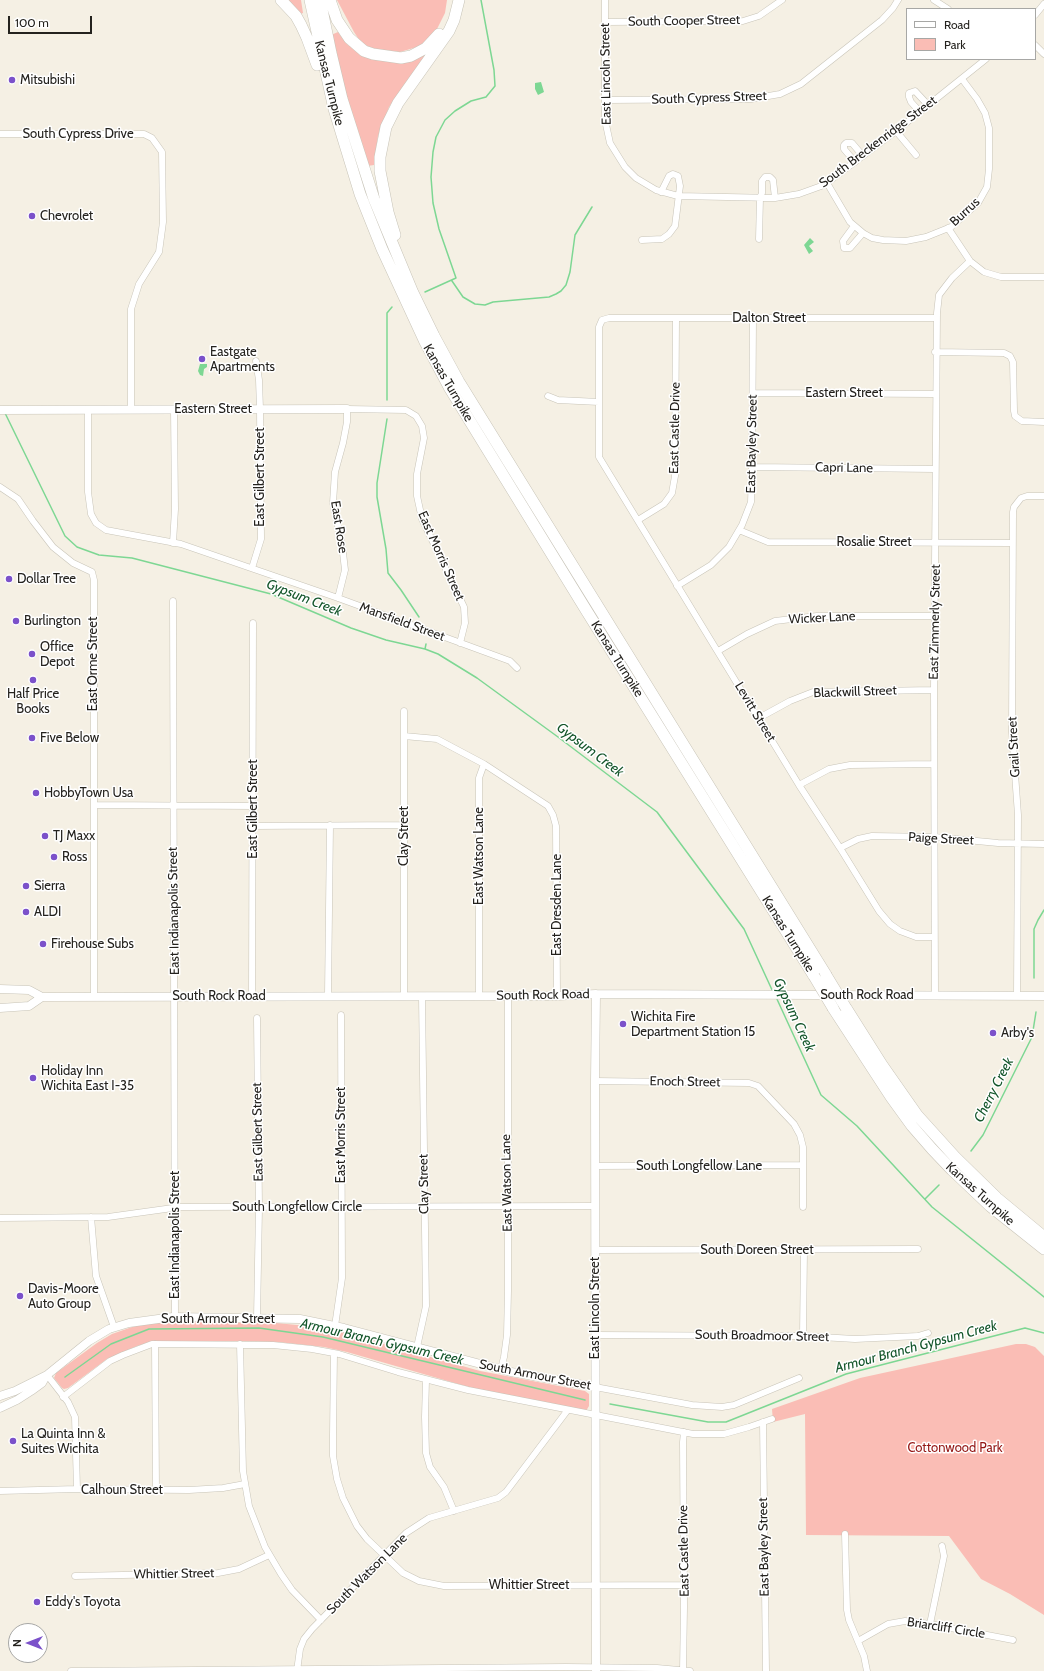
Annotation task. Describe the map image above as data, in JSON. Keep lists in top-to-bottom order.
{
  "streets": {
    "highway": ["Kansas Turnpike"],
    "street": [
      "South Cooper Street",
      "East Lincoln Street",
      "South Cypress Street",
      "South Cypress Drive",
      "South Breckenridge Street",
      "Burrus",
      "Dalton Street",
      "Eastern Street",
      "East Castle Drive",
      "East Bayley Street",
      "Capri Lane",
      "East Gilbert Street",
      "East Rose",
      "Rosalie Street",
      "East Morris Street",
      "Wicker Lane",
      "Mansfield Street",
      "East Zimmerly Street",
      "East Orme Street",
      "Blackwill Street",
      "Levitt Street",
      "Grail Street",
      "Clay Street",
      "Paige Street",
      "East Watson Lane",
      "East Dresden Lane",
      "East Indianapolis Street",
      "South Rock Road",
      "Enoch Street",
      "South Longfellow Lane",
      "South Longfellow Circle",
      "South Doreen Street",
      "South Armour Street",
      "South Broadmoor Street",
      "Calhoun Street",
      "Whittier Street",
      "South Watson Lane",
      "Briarcliff Circle"
    ]
  },
  "crossings": [
    ["South Cooper Street", "East Lincoln Street"],
    ["East Lincoln Street", "South Cypress Street"],
    ["East Lincoln Street", "South Breckenridge Street"],
    ["East Lincoln Street", "South Rock Road"],
    ["East Lincoln Street", "Enoch Street"],
    ["East Lincoln Street", "South Longfellow Lane"],
    ["East Lincoln Street", "South Longfellow Circle"],
    ["East Lincoln Street", "South Doreen Street"],
    ["East Lincoln Street", "South Armour Street"],
    ["East Lincoln Street", "South Broadmoor Street"],
    ["East Lincoln Street", "Whittier Street"],
    ["South Cypress Drive", "Eastern Street"],
    ["South Breckenridge Street", "Burrus"],
    ["Dalton Street", "East Castle Drive"],
    ["Dalton Street", "East Bayley Street"],
    ["Dalton Street", "East Zimmerly Street"],
    ["Dalton Street", "Levitt Street"],
    ["Eastern Street", "East Bayley Street"],
    ["Eastern Street", "East Gilbert Street"],
    ["Eastern Street", "East Rose"],
    ["Eastern Street", "East Morris Street"],
    ["Eastern Street", "Mansfield Street"],
    ["Eastern Street", "East Zimmerly Street"],
    ["East Castle Drive", "Levitt Street"],
    ["East Castle Drive", "South Armour Street"],
    ["East Castle Drive", "Whittier Street"],
    ["East Bayley Street", "Capri Lane"],
    ["East Bayley Street", "Rosalie Street"],
    ["East Bayley Street", "Levitt Street"],
    ["East Bayley Street", "South Armour Street"],
    ["Capri Lane", "East Zimmerly Street"],
    ["East Gilbert Street", "Mansfield Street"],
    ["East Gilbert Street", "South Rock Road"],
    ["East Gilbert Street", "South Longfellow Circle"],
    ["East Gilbert Street", "South Armour Street"],
    ["East Rose", "Mansfield Street"],
    ["Rosalie Street", "East Zimmerly Street"],
    ["Rosalie Street", "Grail Street"],
    ["East Morris Street", "Mansfield Street"],
    ["East Morris Street", "South Longfellow Circle"],
    ["East Morris Street", "South Armour Street"],
    ["Wicker Lane", "East Zimmerly Street"],
    ["Wicker Lane", "Levitt Street"],
    ["East Zimmerly Street", "Blackwill Street"],
    ["East Zimmerly Street", "Levitt Street"],
    ["East Zimmerly Street", "Paige Street"],
    ["East Zimmerly Street", "South Rock Road"],
    ["East Orme Street", "South Rock Road"],
    ["Blackwill Street", "Levitt Street"],
    ["Levitt Street", "Paige Street"],
    ["Grail Street", "Paige Street"],
    ["Grail Street", "South Rock Road"],
    ["Clay Street", "South Rock Road"],
    ["Clay Street", "South Longfellow Circle"],
    ["Clay Street", "South Armour Street"],
    ["East Watson Lane", "East Dresden Lane"],
    ["East Watson Lane", "South Rock Road"],
    ["East Watson Lane", "South Longfellow Circle"],
    ["East Watson Lane", "South Armour Street"],
    ["East Dresden Lane", "South Rock Road"],
    ["East Indianapolis Street", "South Rock Road"],
    ["East Indianapolis Street", "South Longfellow Circle"],
    ["East Indianapolis Street", "South Armour Street"],
    ["Enoch Street", "South Longfellow Lane"],
    ["South Armour Street", "South Watson Lane"],
    ["Whittier Street", "South Watson Lane"]
  ],
  "water": ["Gypsum Creek", "Cherry Creek", "Armour Branch Gypsum Creek"],
  "parks": ["Cottonwood Park"],
  "places": [
    "Mitsubishi",
    "Chevrolet",
    "Eastgate Apartments",
    "Dollar Tree",
    "Burlington",
    "Office Depot",
    "Half Price Books",
    "Five Below",
    "HobbyTown Usa",
    "TJ Maxx",
    "Ross",
    "Sierra",
    "ALDI",
    "Firehouse Subs",
    "Wichita Fire Department Station 15",
    "Arby's",
    "Holiday Inn Wichita East I-35",
    "Davis-Moore Auto Group",
    "La Quinta Inn & Suites Wichita",
    "Eddy's Toyota"
  ],
  "legend": ["Road", "Park"],
  "scale_bar": "100 m",
  "north": "left"
}
